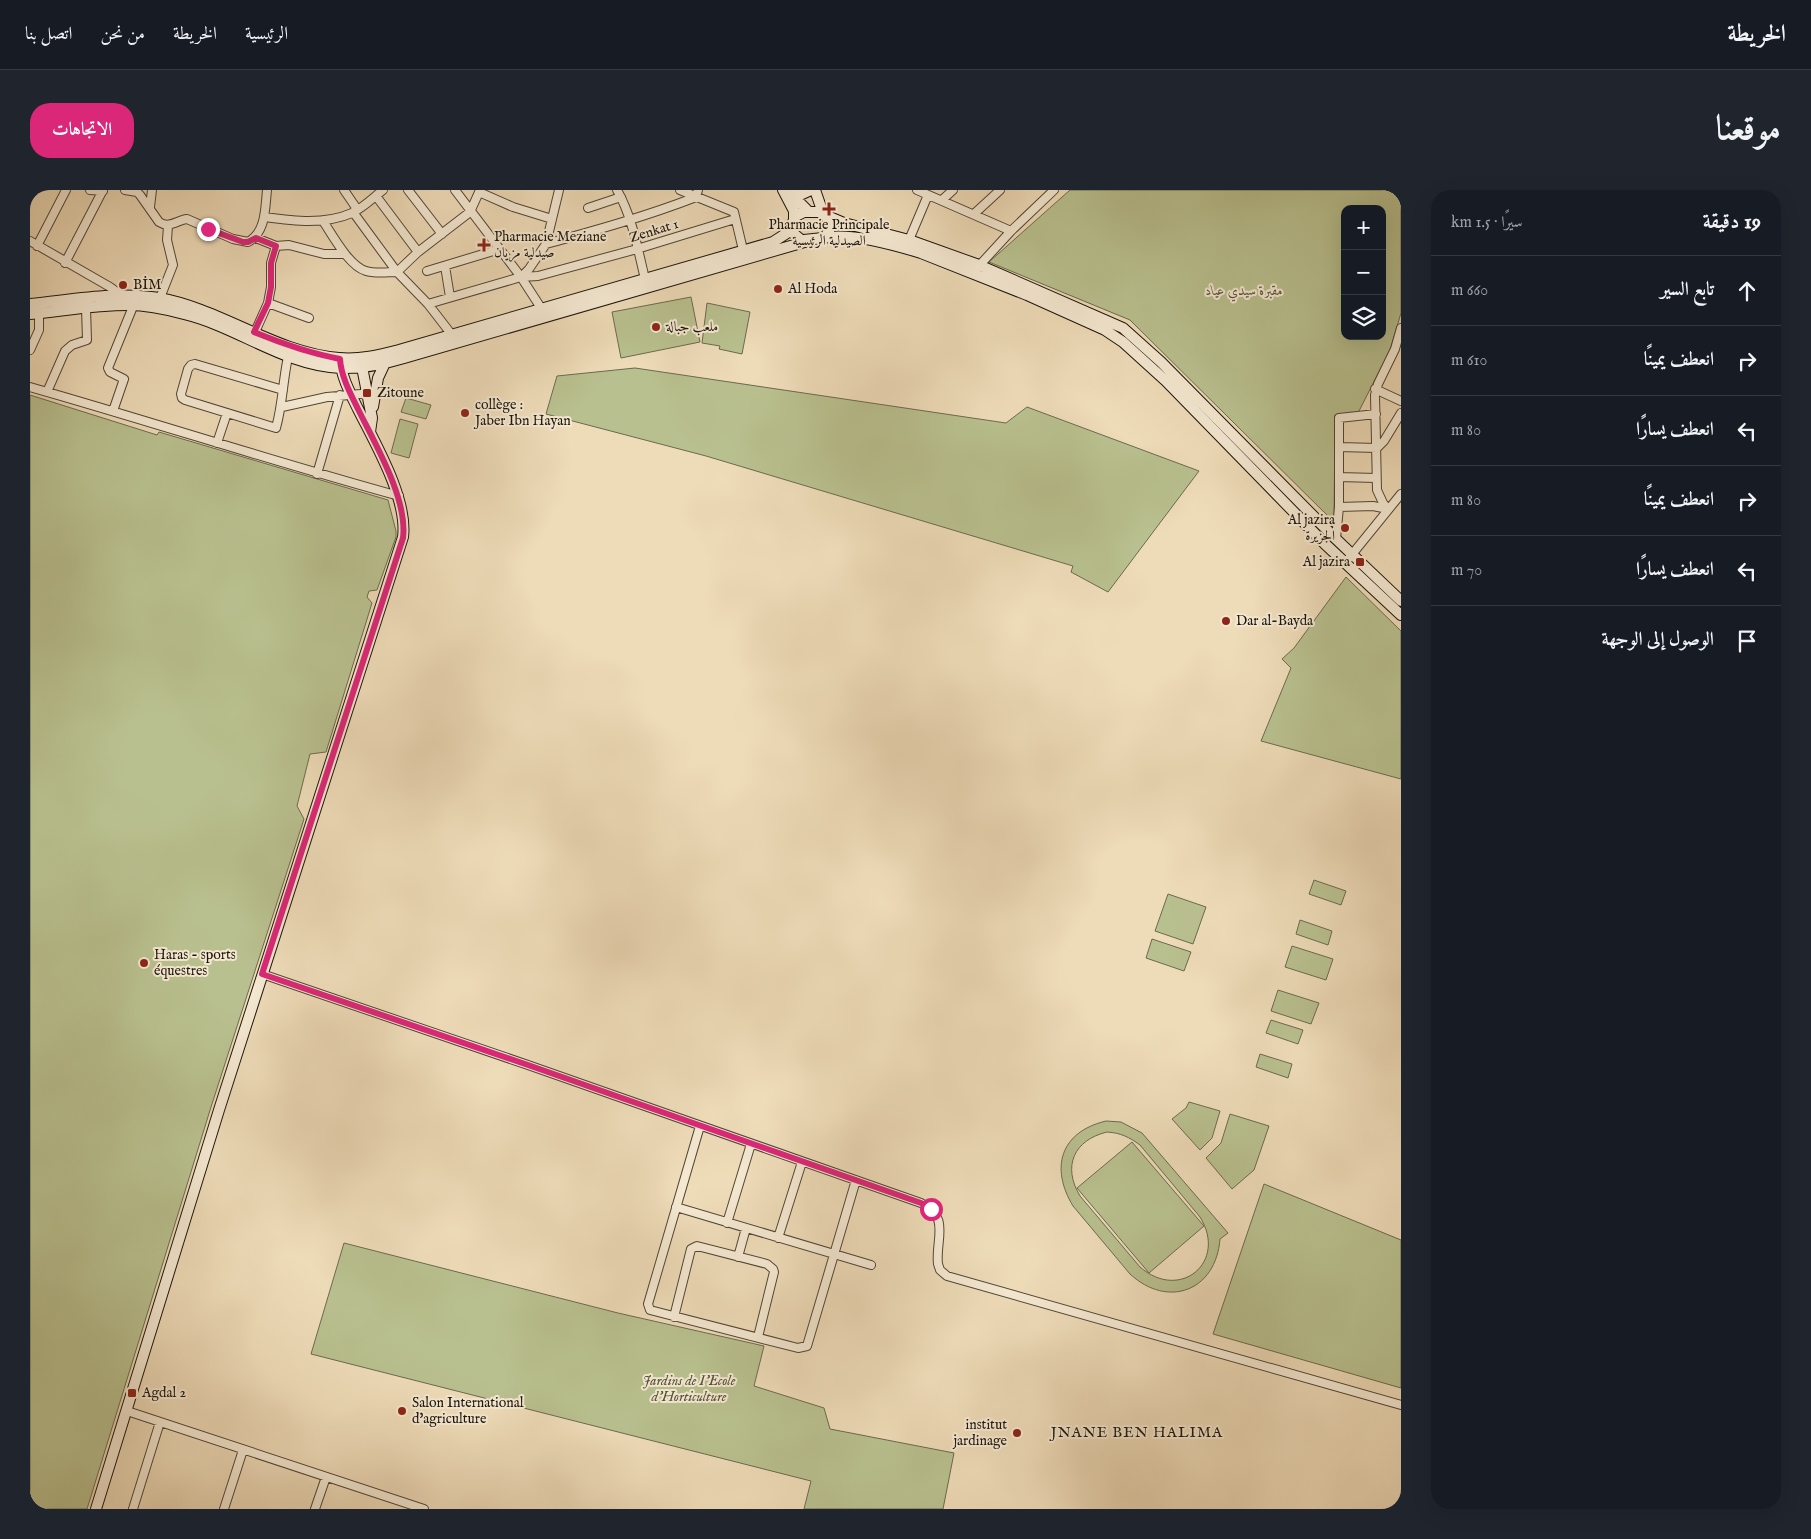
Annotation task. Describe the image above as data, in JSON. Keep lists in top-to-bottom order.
{
  "streets": {
    "street": ["Zenkat 1"]
  },
  "districts": ["JNANE BEN HALIMA"],
  "parks": ["مقبرة سيدي عياد", "Jardins de I'Ecole d'Horticulture"],
  "places": {
    "health": ["Pharmacie Principale الصيدلية الرئيسية", "Pharmacie Meziane صيدلية مزيان"],
    "other": [
      "BİM",
      "Al Hoda",
      "ملعب جبالة",
      "collège : Jaber Ibn Hayan",
      "Al jazira الجزيرة",
      "Dar al-Bayda",
      "Haras - sports équestres",
      "Salon International d'agriculture",
      "institut jardinage"
    ],
    "transit": ["Zitoune", "Al jazira", "Agdal 2"]
  },
  "page": {
    "header": "الخريطة",
    "nav": [
      "الرئيسية",
      "الخريطة",
      "من نحن",
      "اتصل بنا"
    ],
    "title": "موقعنا",
    "buttons": "الاتجاهات",
    "heading": ["19 دقيقة", "سيرًا · 1.5 km"],
    "map_buttons": ["+", "−"],
    "list": [
      ["تابع السير", "660 m"],
      ["انعطف يمينًا", "610 m"],
      ["انعطف يسارًا", "80 m"],
      ["انعطف يمينًا", "80 m"],
      ["انعطف يسارًا", "70 m"],
      "الوصول إلى الوجهة"
    ]
  }
}
